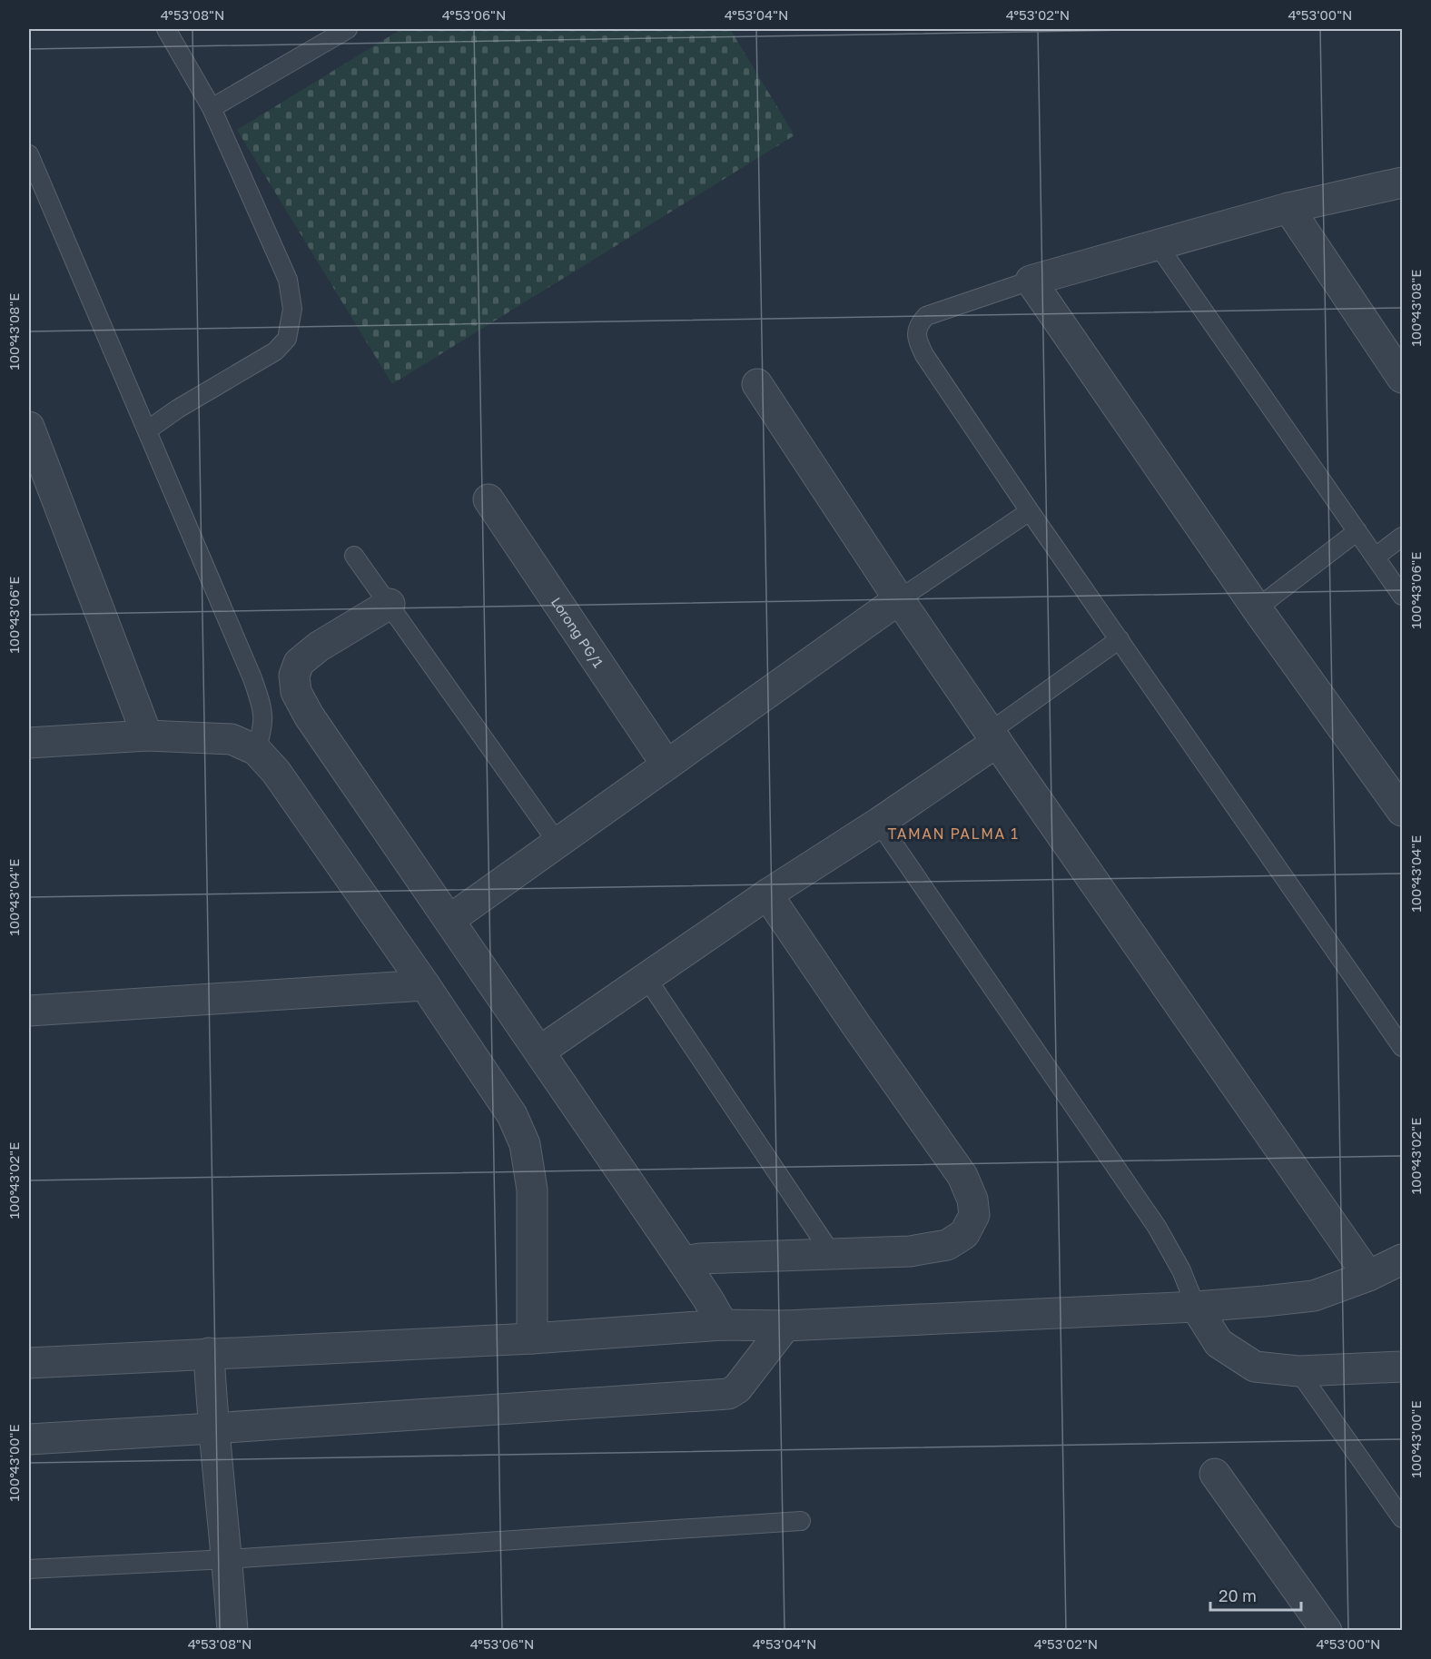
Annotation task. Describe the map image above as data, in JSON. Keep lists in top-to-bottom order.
{
  "streets": {
    "street": ["Lorong PG/1"]
  },
  "districts": ["TAMAN PALMA 1"],
  "scale_bar": "20 m",
  "coordinates": [
    "4°53'08\"N",
    "4°53'06\"N",
    "4°53'04\"N",
    "4°53'02\"N",
    "4°53'00\"N",
    "100°43'08\"E",
    "100°43'06\"E",
    "100°43'04\"E",
    "100°43'02\"E",
    "100°43'00\"E"
  ]
}
